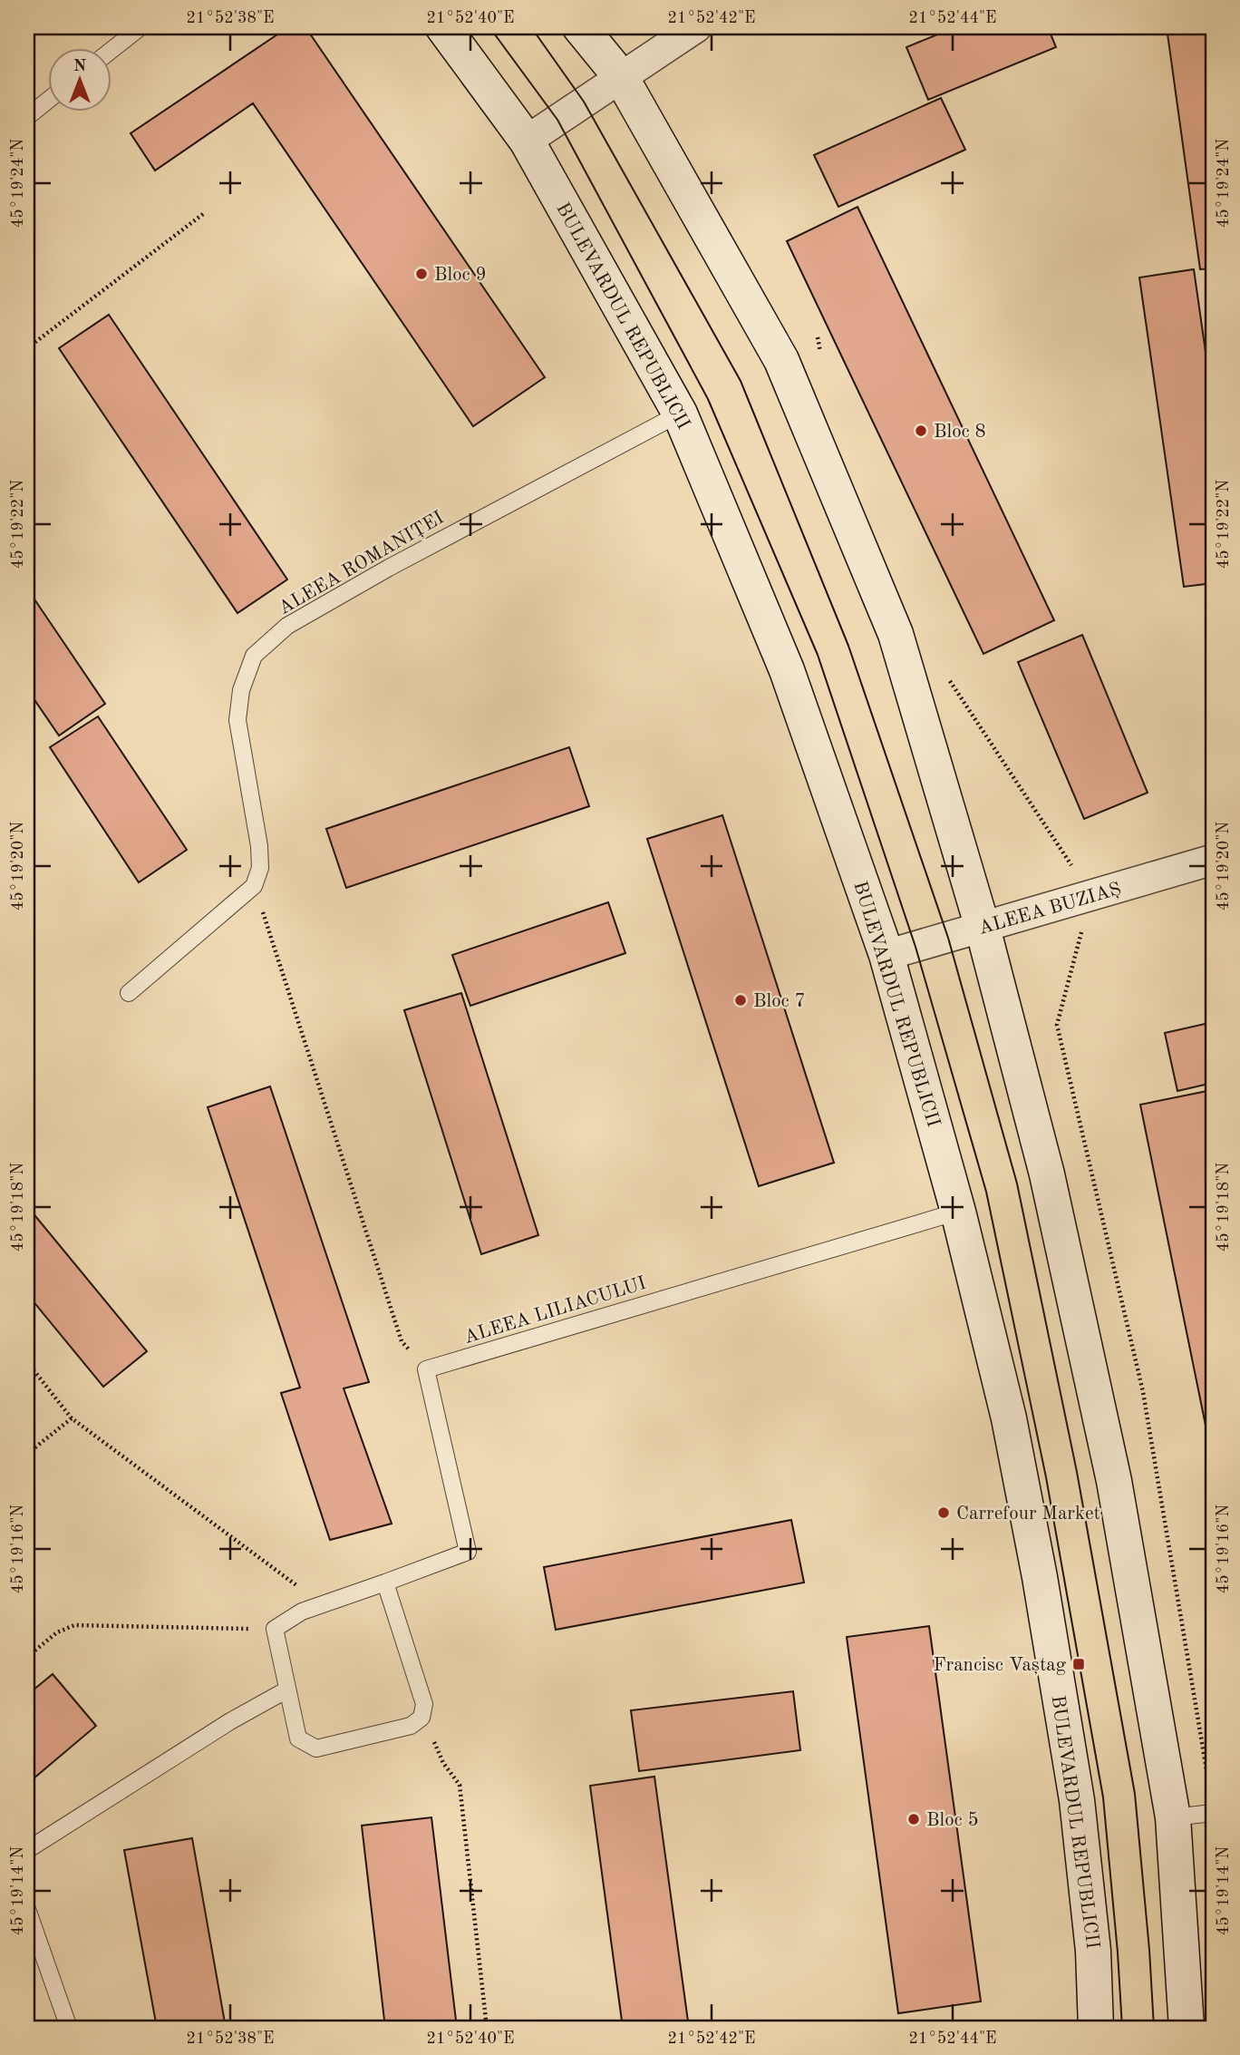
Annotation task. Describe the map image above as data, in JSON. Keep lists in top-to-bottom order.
{
  "streets": {
    "main road": ["BULEVARDUL REPUBLICII"],
    "street": ["ALEEA BUZIAȘ"],
    "lane": ["ALEEA ROMANIȚEI", "ALEEA LILIACULUI"]
  },
  "crossings": [
    ["BULEVARDUL REPUBLICII", "ALEEA ROMANIȚEI"],
    ["BULEVARDUL REPUBLICII", "ALEEA BUZIAȘ"],
    ["BULEVARDUL REPUBLICII", "ALEEA LILIACULUI"]
  ],
  "places": {
    "other": [
      "Bloc 9",
      "Bloc 8",
      "Bloc 7",
      "Carrefour Market",
      "Bloc 5"
    ],
    "transit": ["Francisc Vaștag"]
  },
  "north": "top",
  "coordinates": [
    "21°52'38\"E",
    "21°52'40\"E",
    "21°52'42\"E",
    "21°52'44\"E",
    "45°19'24\"N",
    "45°19'22\"N",
    "45°19'20\"N",
    "45°19'18\"N",
    "45°19'16\"N",
    "45°19'14\"N"
  ]
}
